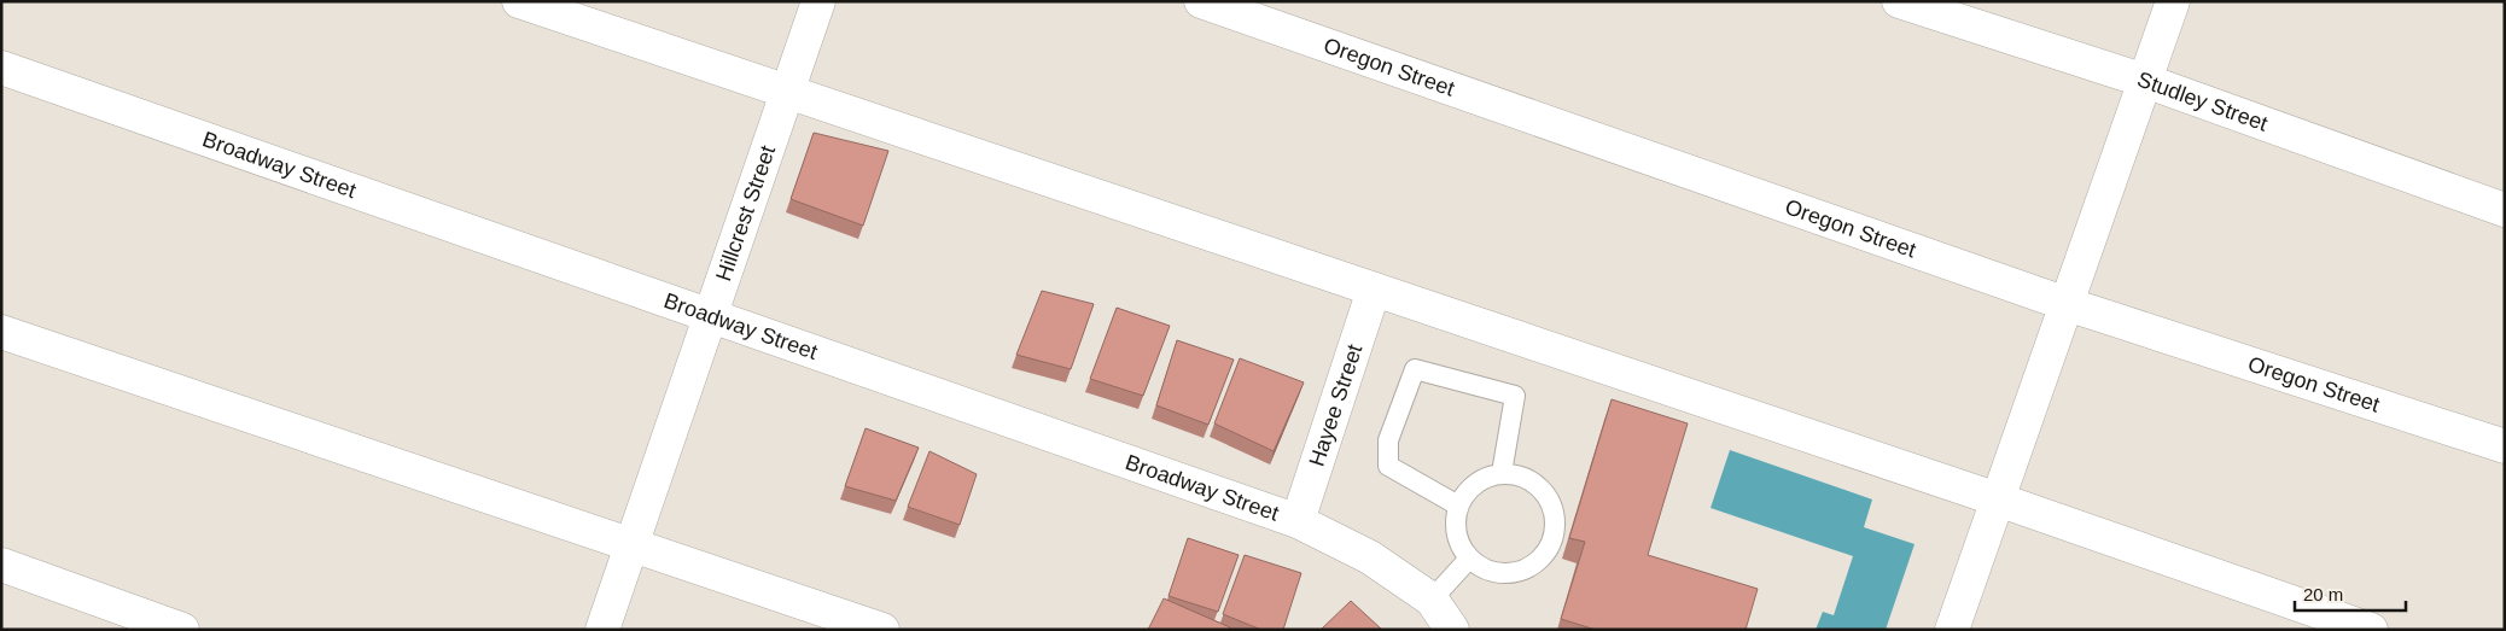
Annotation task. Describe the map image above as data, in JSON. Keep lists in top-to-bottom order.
{
  "streets": {
    "street": [
      "Oregon Street",
      "Studley Street",
      "Broadway Street",
      "Hillcrest Street",
      "Hayee Street"
    ]
  },
  "crossings": [
    ["Broadway Street", "Hillcrest Street"],
    ["Broadway Street", "Hayee Street"]
  ],
  "scale_bar": "20 m"
}
